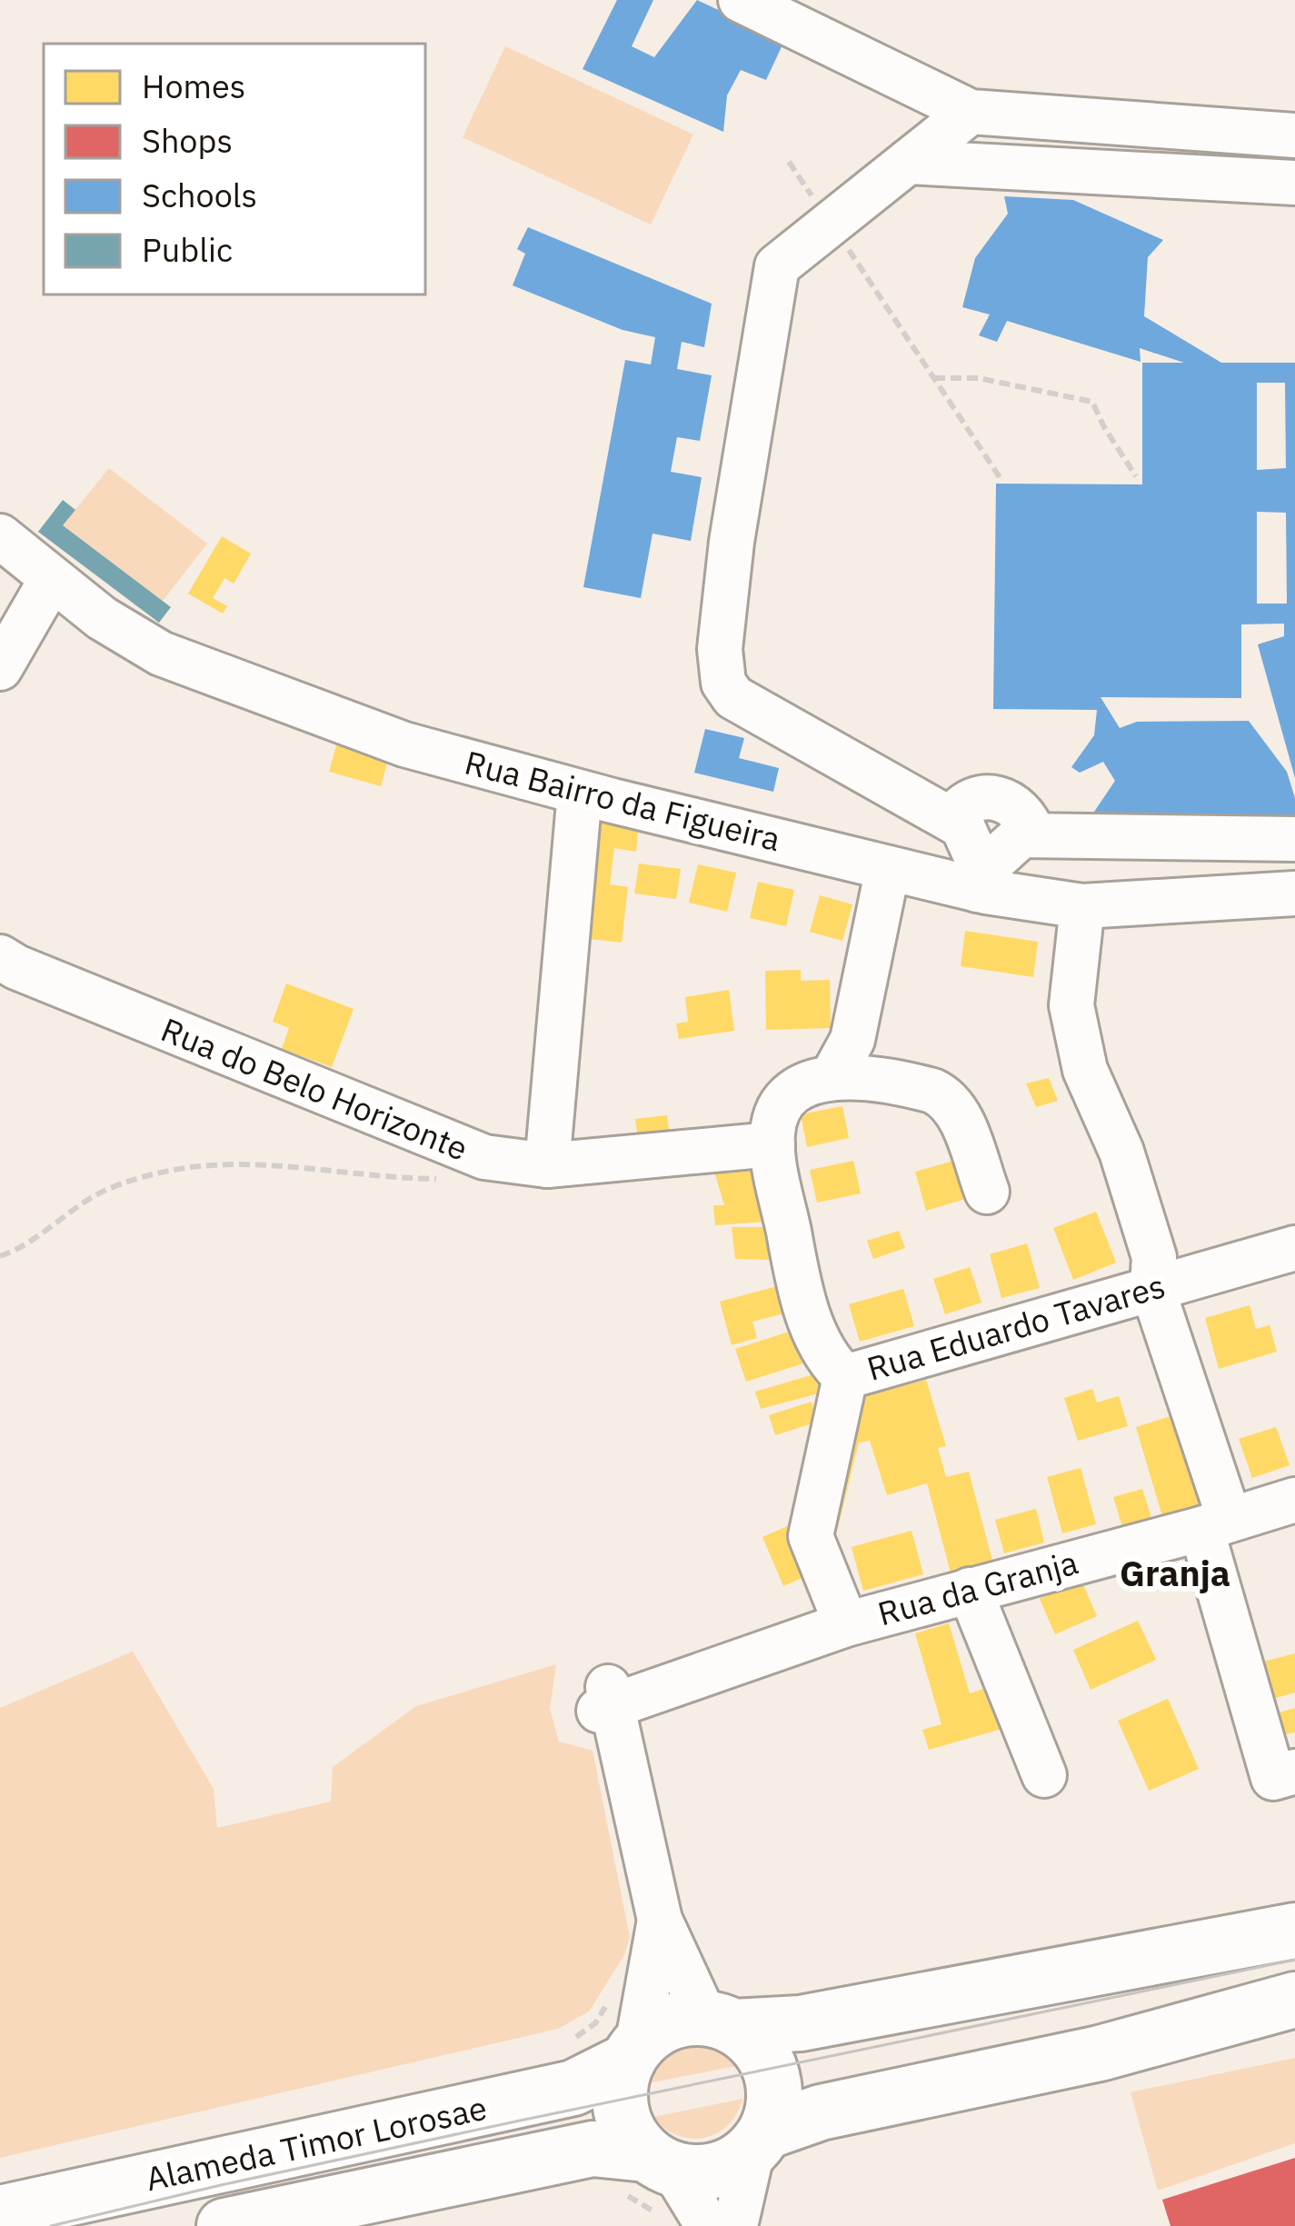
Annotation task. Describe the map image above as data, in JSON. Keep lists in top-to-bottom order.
{
  "streets": {
    "main road": ["Alameda Timor Lorosae"],
    "street": [
      "Rua Bairro da Figueira",
      "Rua do Belo Horizonte",
      "Rua Eduardo Tavares",
      "Rua da Granja"
    ]
  },
  "crossings": [
    ["Rua do Belo Horizonte", "Rua Eduardo Tavares"],
    ["Rua Eduardo Tavares", "Rua da Granja"]
  ],
  "districts": ["Granja"],
  "legend": [
    "Homes",
    "Shops",
    "Schools",
    "Public"
  ]
}
